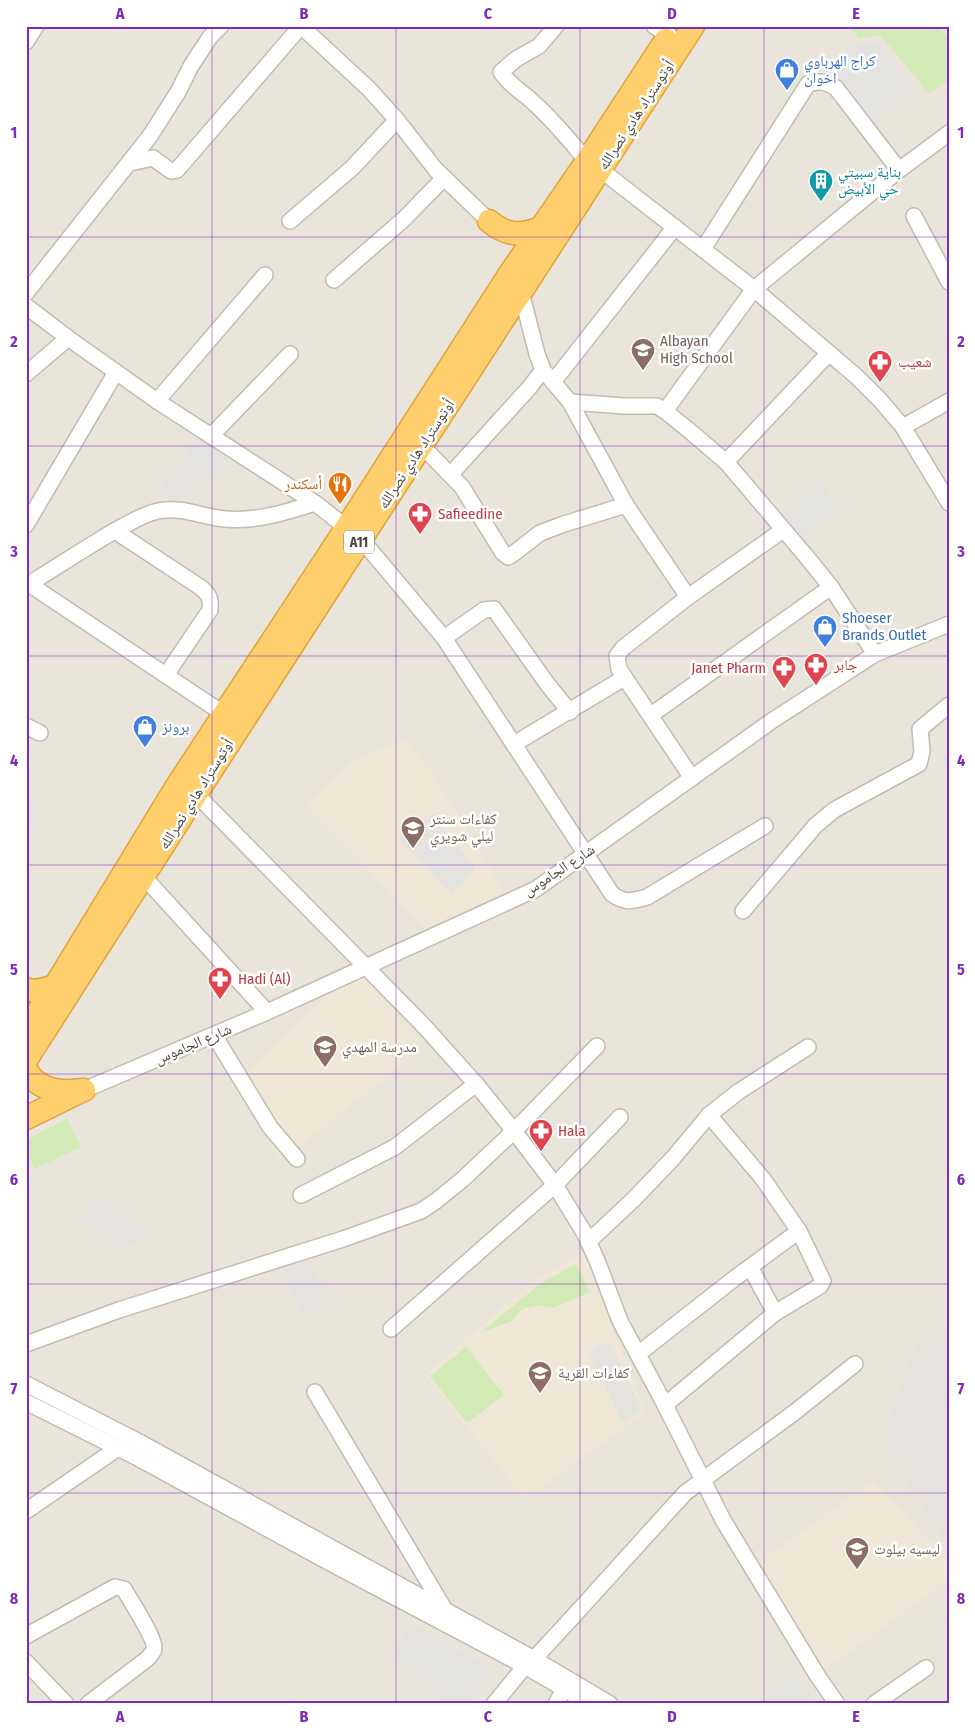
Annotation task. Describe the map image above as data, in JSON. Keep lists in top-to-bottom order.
{
  "streets": {
    "highway": ["أوتوستراد هادي نصرالله", "A11"],
    "street": ["شارع الجاموس"]
  },
  "places": {
    "shop": ["كراج الهرباوي اخوان", "Shoeser Brands Outlet", "برونز"],
    "building": ["بناية سبيتي حي الأبيض"],
    "school or university": [
      "Albayan High School",
      "كفاءات سنتر ليلي شويري",
      "مدرسة المهدي",
      "كفاءات القرية",
      "ليسيه بيلوت"
    ],
    "pharmacy": [
      "شعيب",
      "Safieedine",
      "جابر",
      "Janet Pharm",
      "Hadi (Al)",
      "Hala"
    ],
    "restaurant": ["أسكندر"]
  },
  "grid": {
    "columns": [
      "A",
      "B",
      "C",
      "D",
      "E"
    ],
    "rows": [
      "1",
      "2",
      "3",
      "4",
      "5",
      "6",
      "7",
      "8"
    ]
  }
}
